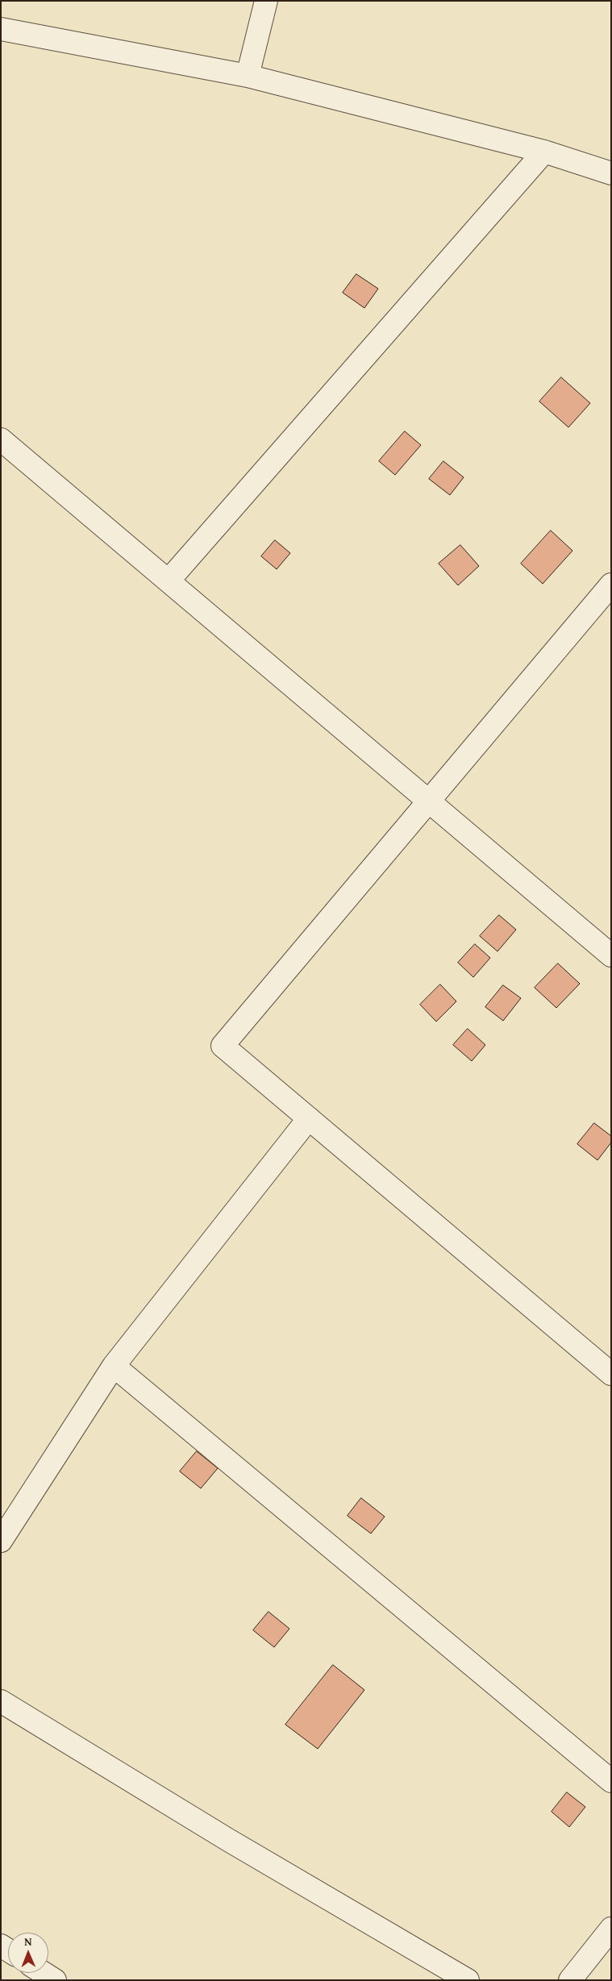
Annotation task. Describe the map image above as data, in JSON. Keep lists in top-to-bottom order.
{
  "north": "top"
}
